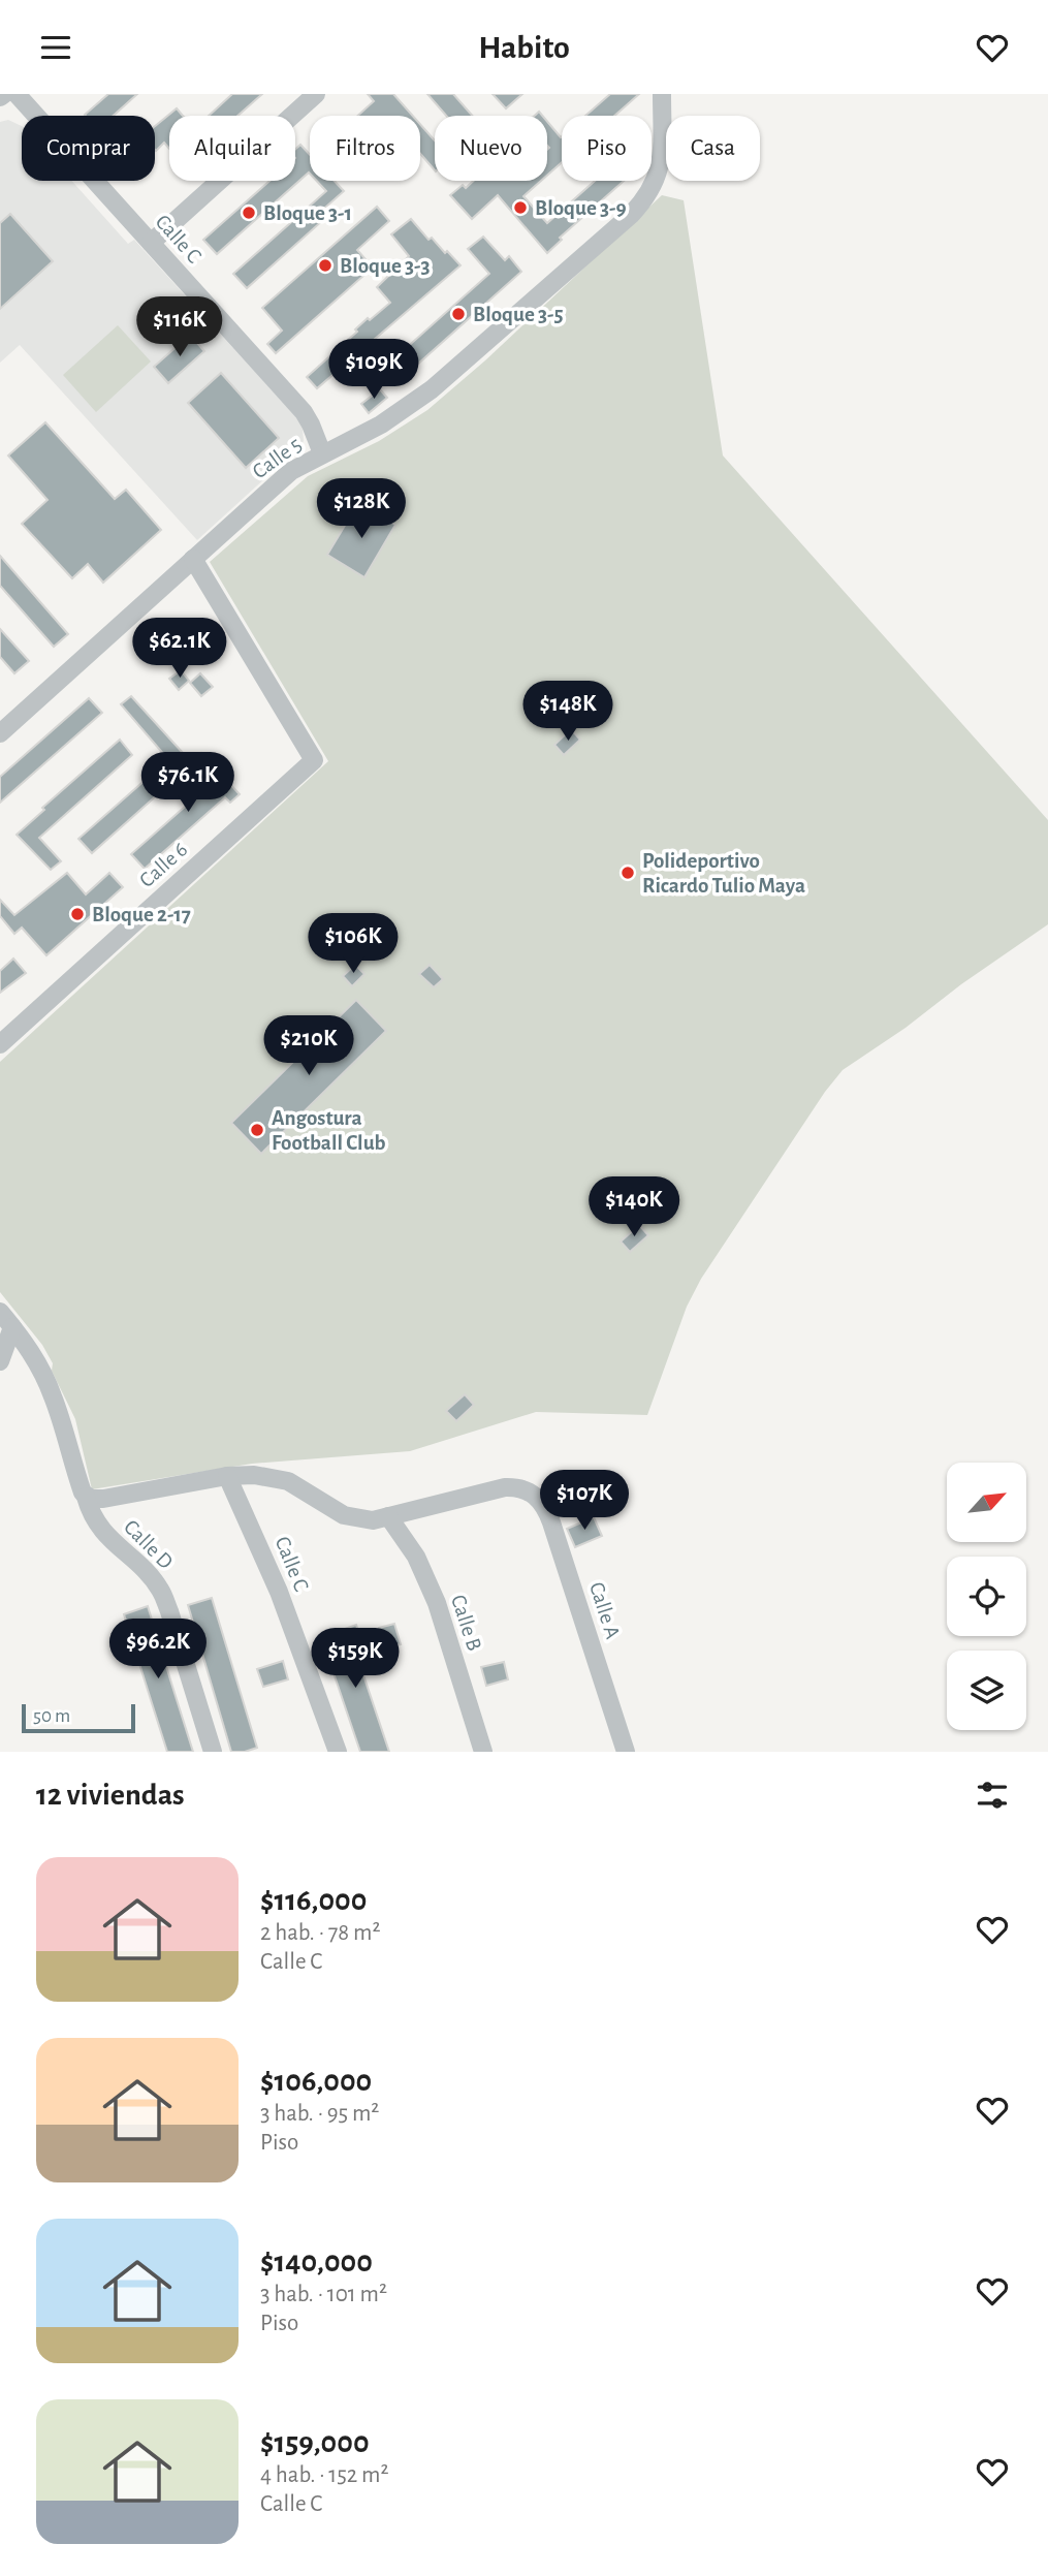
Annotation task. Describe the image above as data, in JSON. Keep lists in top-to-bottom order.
{
  "streets": {
    "street": [
      "Calle C",
      "Calle 5",
      "Calle 6",
      "Calle D",
      "Calle A",
      "Calle B"
    ]
  },
  "crossings": [
    ["Calle C", "Calle 5"],
    ["Calle 5", "Calle 6"],
    ["Calle A", "Calle B"]
  ],
  "places": [
    "Bloque 3-9",
    "Bloque 3-1",
    "Bloque 3-3",
    "Bloque 3-5",
    "Polideportivo Ricardo Tulio Maya",
    "Bloque 2-17",
    "Angostura Football Club"
  ],
  "scale_bar": "50 m",
  "north": "top right",
  "page": {
    "header": "Habito",
    "chip": [
      "Comprar",
      "Alquilar",
      "Filtros",
      "Nuevo",
      "Piso",
      "Casa"
    ],
    "price": [
      "$116K",
      "$109K",
      "$128K",
      "$62.1K",
      "$148K",
      "$76.1K",
      "$106K",
      "$210K",
      "$140K",
      "$107K",
      "$96.2K",
      "$159K"
    ],
    "scale": "50 m",
    "heading": "12 viviendas",
    "list": [
      {
        "name": "$116,000",
        "note": "2 hab. · 78 m² · Calle C"
      },
      {
        "name": "$106,000",
        "note": "3 hab. · 95 m² · Piso"
      },
      {
        "name": "$140,000",
        "note": "3 hab. · 101 m² · Piso"
      },
      {
        "name": "$159,000",
        "note": "4 hab. · 152 m² · Calle C"
      }
    ]
  }
}
